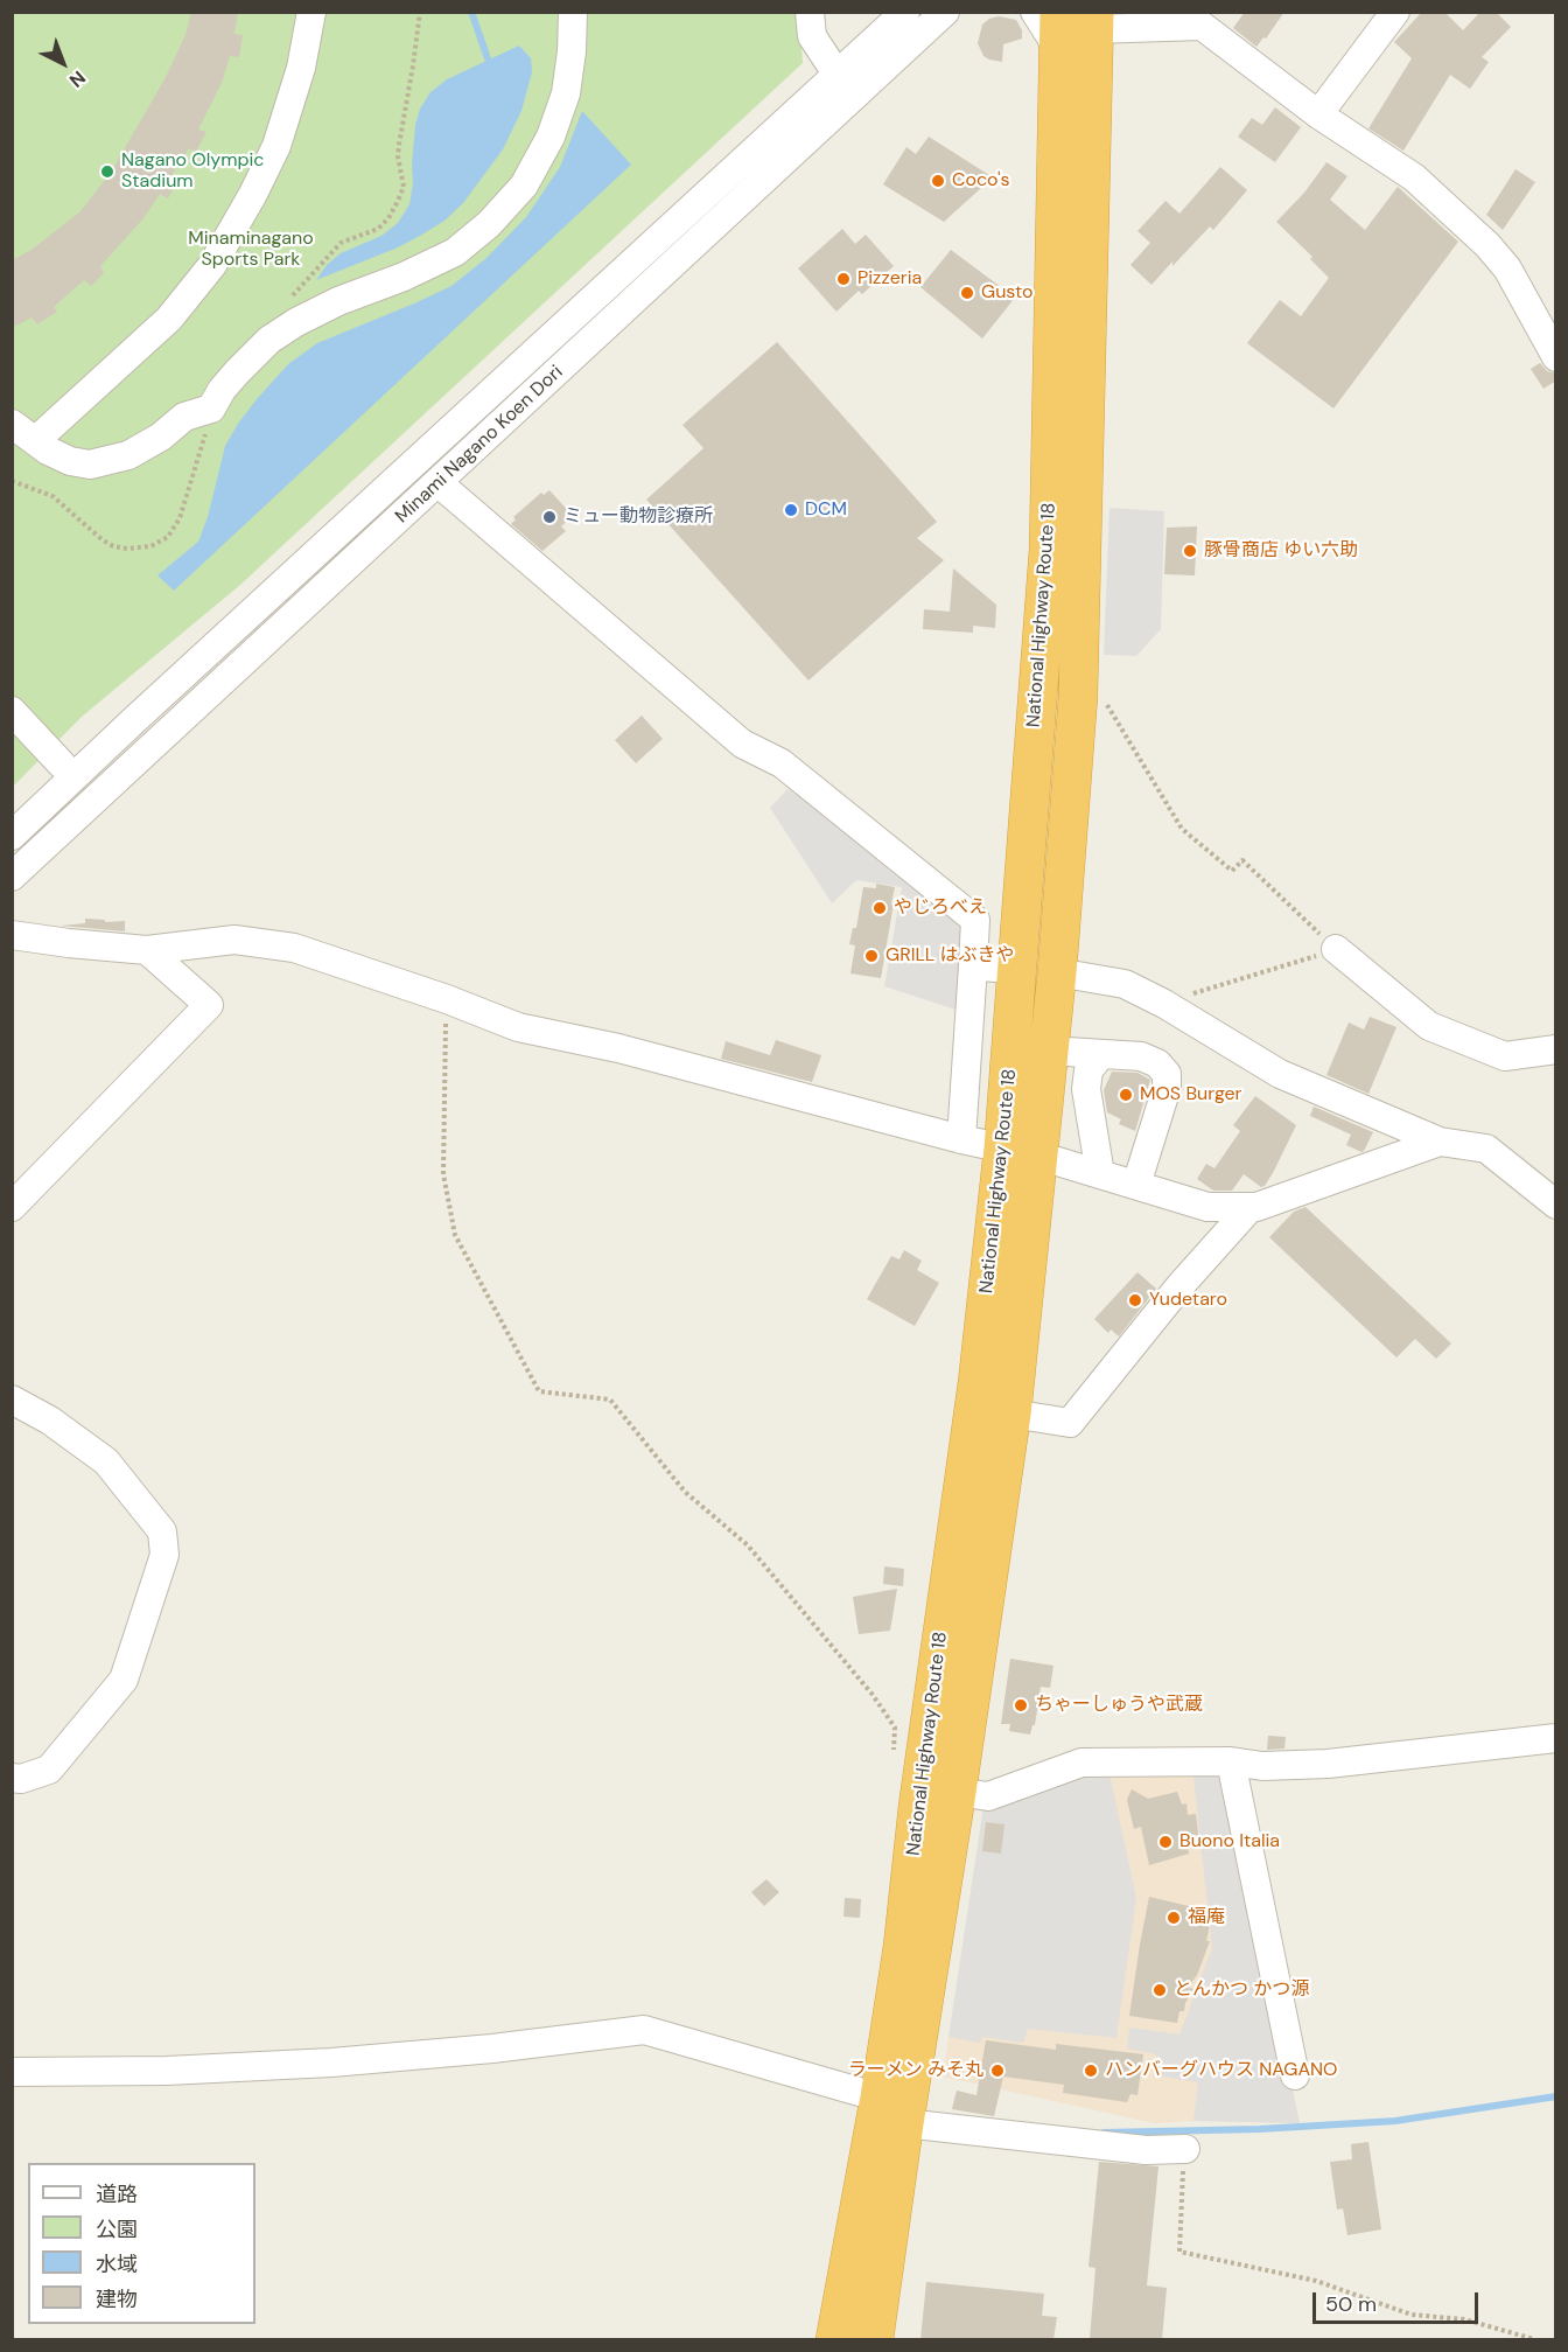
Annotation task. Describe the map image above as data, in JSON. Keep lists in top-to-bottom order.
{
  "streets": {
    "highway": ["National Highway Route 18"],
    "street": ["Minami Nagano Koen Dori"]
  },
  "parks": ["Minaminagano Sports Park"],
  "places": [
    "Nagano Olympic Stadium",
    "Coco's",
    "Pizzeria",
    "Gusto",
    "DCM",
    "ミュー動物診療所",
    "豚骨商店 ゆい六助",
    "やじろべえ",
    "GRILL はぶきや",
    "MOS Burger",
    "Yudetaro",
    "ちゃーしゅうや武蔵",
    "Buono Italia",
    "福庵",
    "とんかつ かつ源",
    "ラーメン みそ丸",
    "ハンバーグハウス NAGANO"
  ],
  "legend": [
    "道路",
    "公園",
    "水域",
    "建物"
  ],
  "scale_bar": "50 m",
  "north": "bottom right"
}
